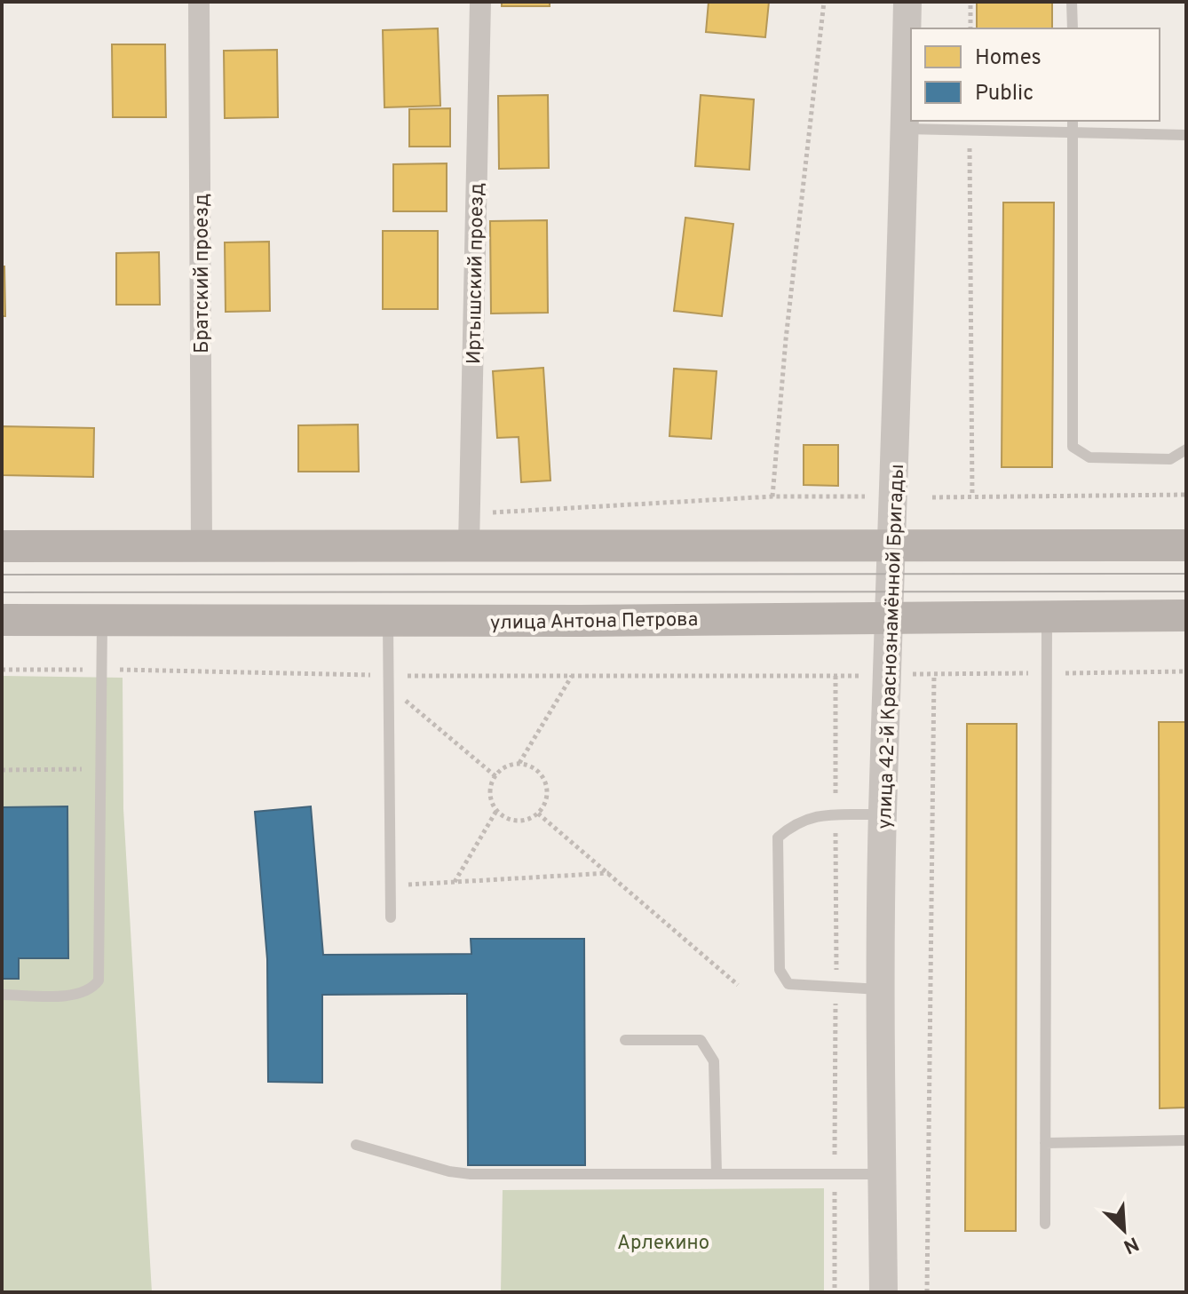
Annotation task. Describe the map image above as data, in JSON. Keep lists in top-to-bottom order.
{
  "streets": {
    "main road": ["улица Антона Петрова"],
    "street": ["Братский проезд", "Иртышский проезд", "улица 42-й Краснознамённой Бригады"]
  },
  "crossings": [
    ["улица Антона Петрова", "улица 42-й Краснознамённой Бригады"]
  ],
  "parks": ["Арлекино"],
  "legend": ["Homes", "Public"],
  "north": "bottom right"
}
